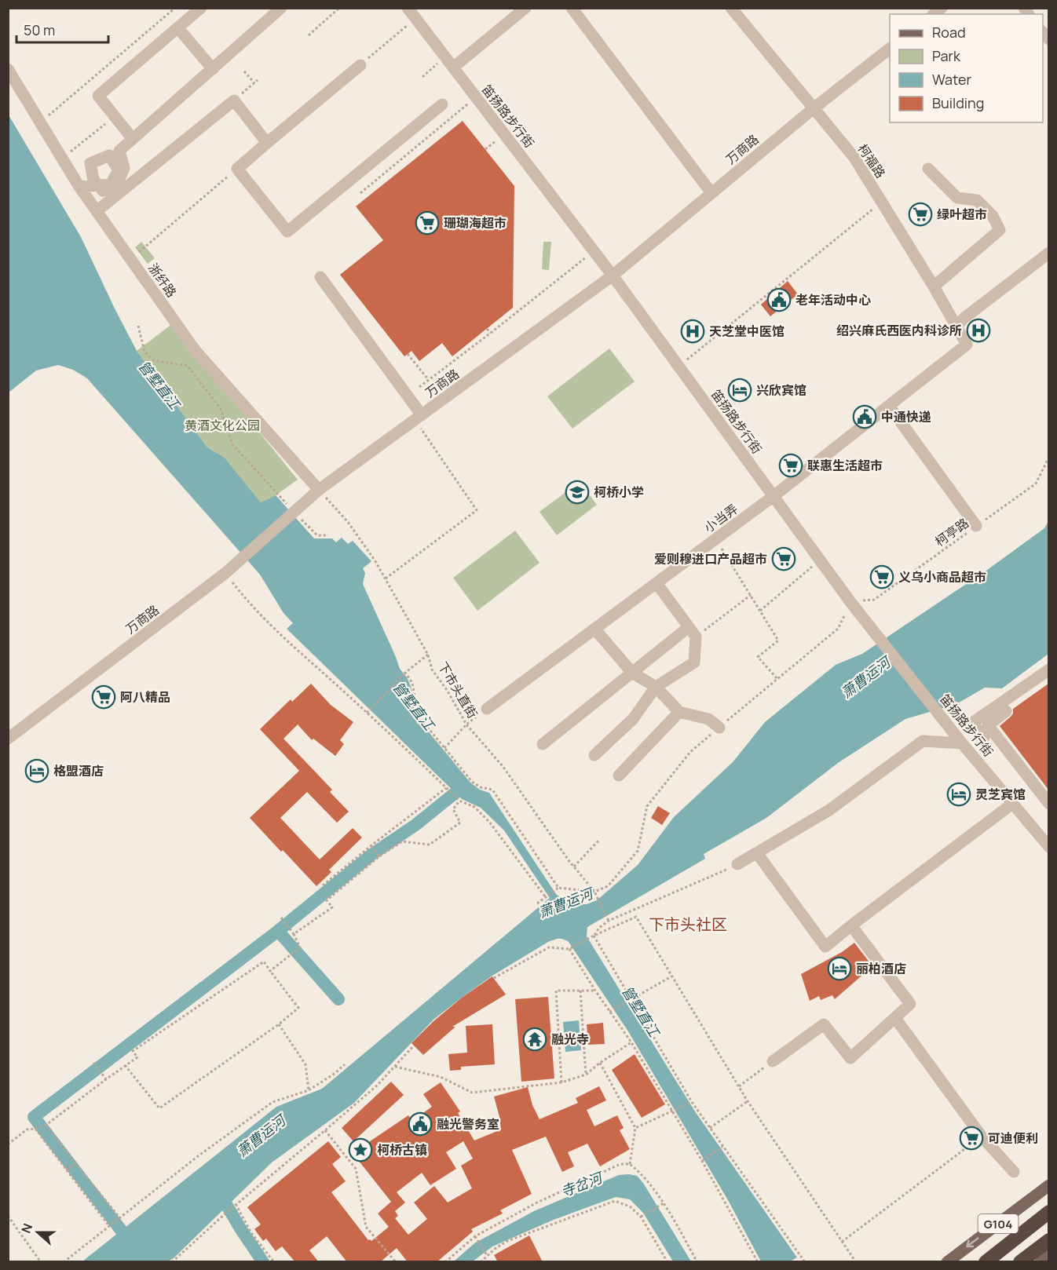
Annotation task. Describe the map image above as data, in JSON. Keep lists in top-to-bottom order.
{
  "streets": {
    "main road": ["G104"],
    "street": [
      "笛扬路步行街",
      "万商路",
      "柯福路",
      "浙纤路",
      "小当弄"
    ],
    "path": ["柯亭路", "下市头直街"]
  },
  "crossings": [
    ["笛扬路步行街", "万商路"],
    ["笛扬路步行街", "小当弄"],
    ["笛扬路步行街", "柯亭路"],
    ["万商路", "柯福路"],
    ["万商路", "浙纤路"],
    ["万商路", "下市头直街"],
    ["柯福路", "小当弄"],
    ["浙纤路", "下市头直街"]
  ],
  "districts": ["下市头社区"],
  "water": ["管墅直江", "萧曹运河", "寺岔河"],
  "parks": ["黄酒文化公园"],
  "places": {
    "supermarket": [
      "绿叶超市",
      "珊瑚海超市",
      "联惠生活超市",
      "爱则穆进口产品超市",
      "义乌小商品超市",
      "阿八精品",
      "可迪便利"
    ],
    "public building": ["老年活动中心", "中通快递", "融光警务室"],
    "hospital": ["绍兴麻氏西医内科诊所", "天芝堂中医馆"],
    "hotel": [
      "兴欣宾馆",
      "格盟酒店",
      "灵芝宾馆",
      "丽柏酒店"
    ],
    "school or university": ["柯桥小学"],
    "temple": ["融光寺"],
    "place": ["柯桥古镇"]
  },
  "legend": [
    "Road",
    "Park",
    "Water",
    "Building"
  ],
  "scale_bar": "50 m",
  "north": "left"
}
